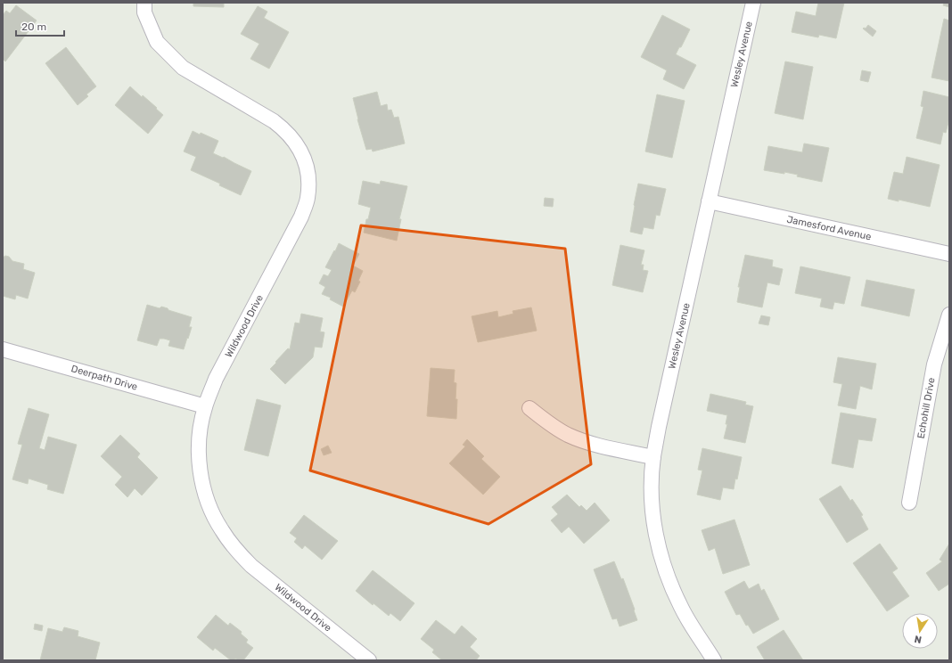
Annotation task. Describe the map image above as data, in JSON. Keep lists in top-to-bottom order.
{
  "streets": {
    "street": [
      "Wesley Avenue",
      "Jamesford Avenue",
      "Wildwood Drive",
      "Deerpath Drive",
      "Echohill Drive"
    ]
  },
  "crossings": [
    ["Wesley Avenue", "Jamesford Avenue"],
    ["Wildwood Drive", "Deerpath Drive"]
  ],
  "scale_bar": "20 m",
  "north": "bottom"
}
